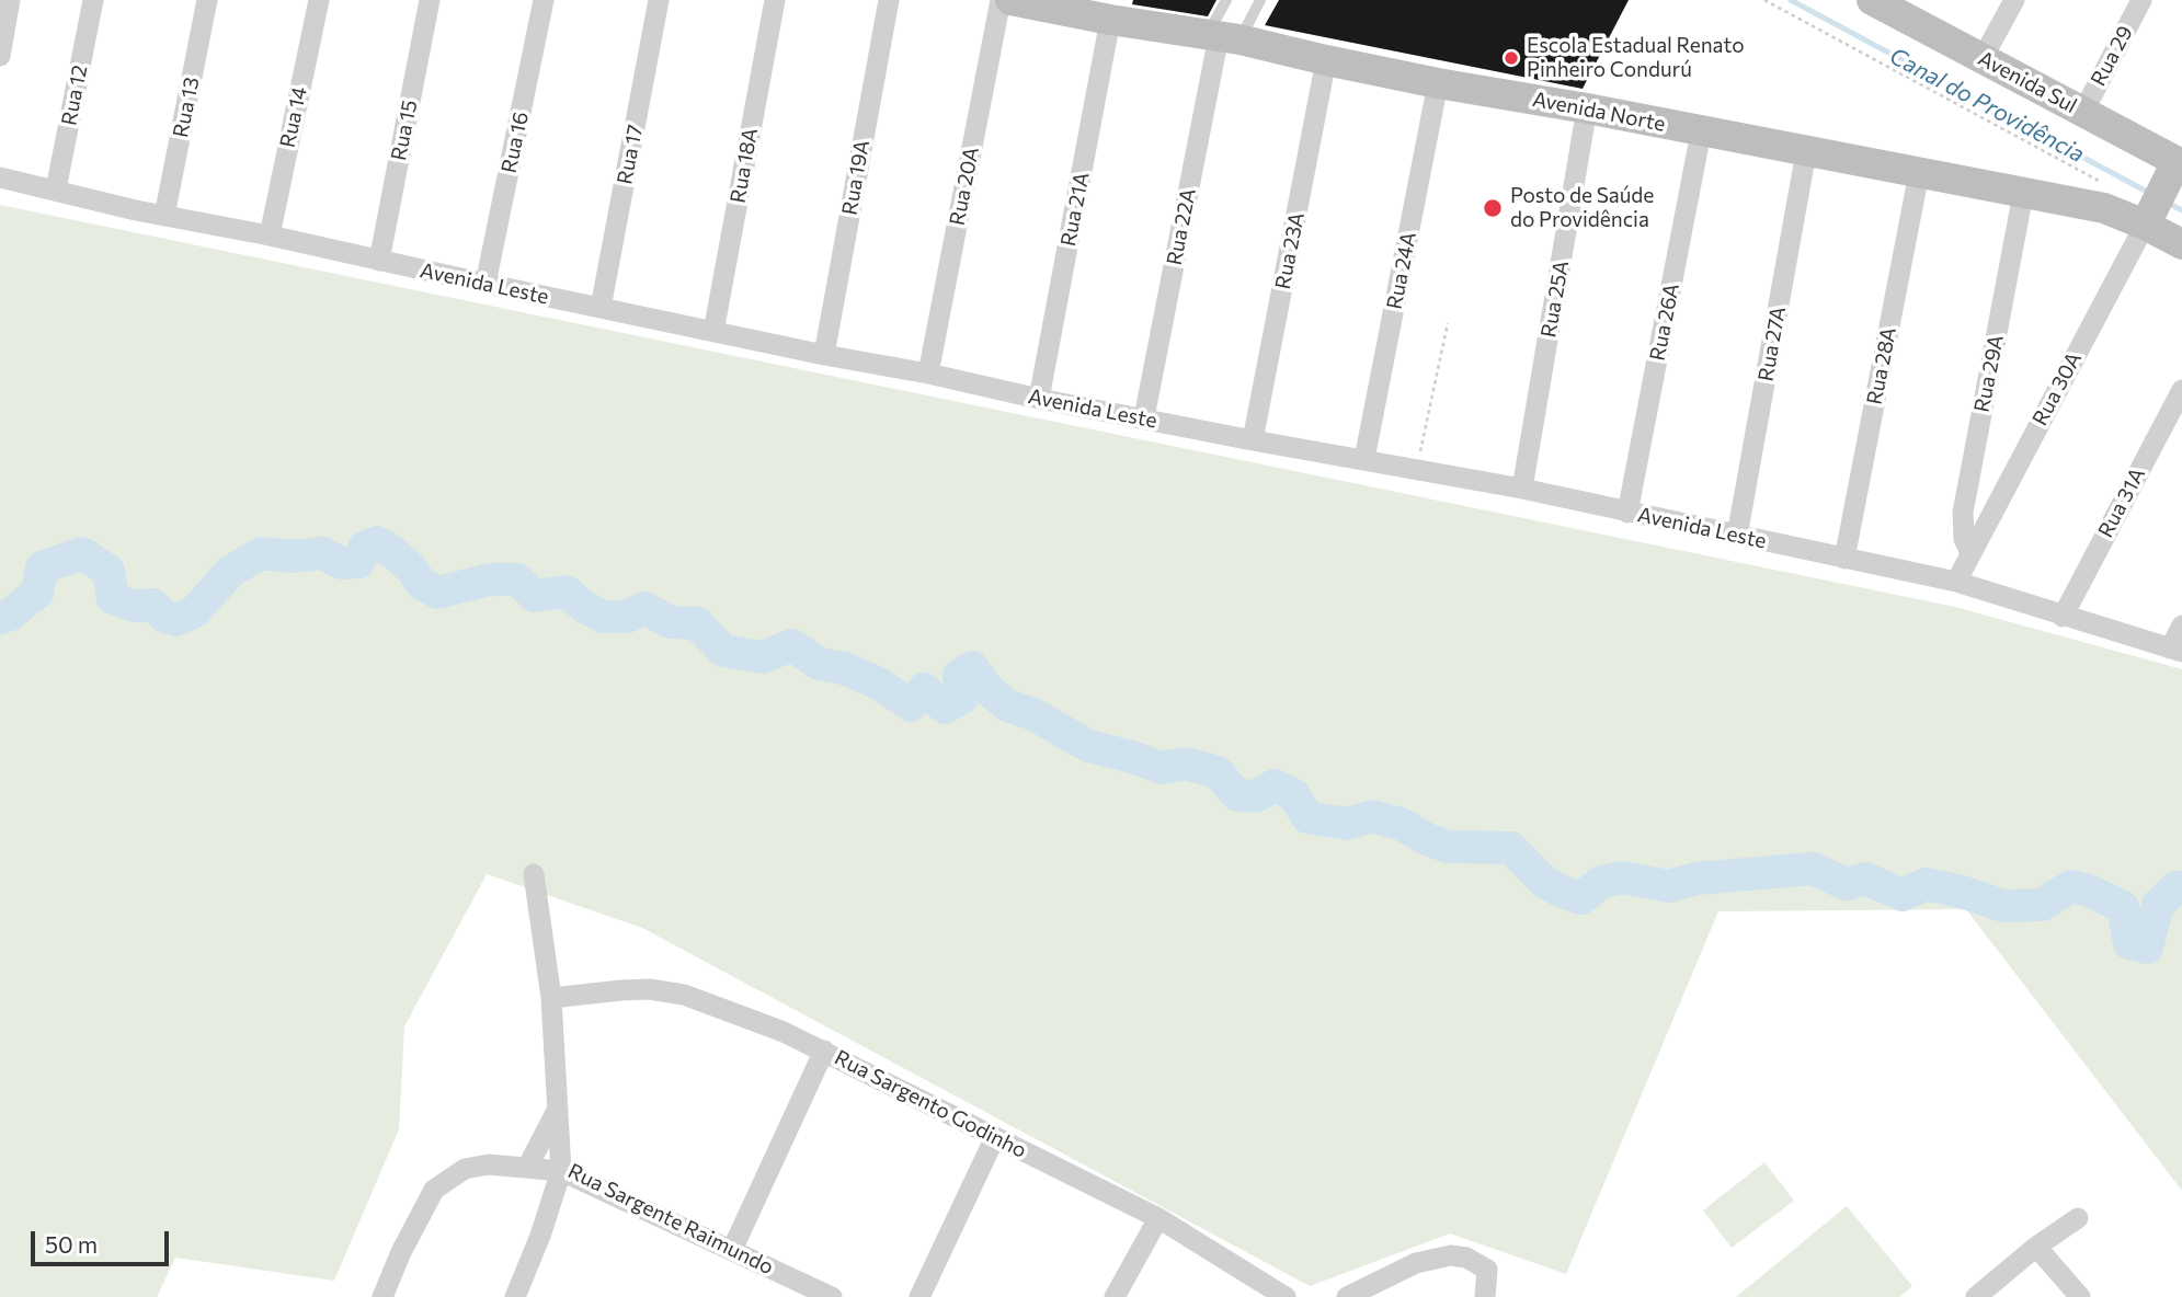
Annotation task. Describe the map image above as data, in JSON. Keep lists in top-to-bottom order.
{
  "streets": {
    "street": [
      "Rua 29",
      "Avenida Sul",
      "Rua 12",
      "Rua 13",
      "Avenida Norte",
      "Rua 14",
      "Rua 15",
      "Rua 16",
      "Rua 17",
      "Rua 18A",
      "Rua 19A",
      "Rua 20A",
      "Rua 21A",
      "Rua 22A",
      "Rua 23A",
      "Rua 24A",
      "Avenida Leste",
      "Rua 25A",
      "Rua 26A",
      "Rua 27A",
      "Rua 28A",
      "Rua 29A",
      "Rua 30A",
      "Rua 31A",
      "Rua Sargento Godinho",
      "Rua Sargente Raimundo"
    ]
  },
  "crossings": [
    ["Rua 29", "Avenida Sul"],
    ["Rua 12", "Avenida Leste"],
    ["Rua 13", "Avenida Leste"],
    ["Avenida Norte", "Rua 21A"],
    ["Avenida Norte", "Rua 22A"],
    ["Avenida Norte", "Rua 23A"],
    ["Avenida Norte", "Rua 24A"],
    ["Avenida Norte", "Rua 25A"],
    ["Avenida Norte", "Rua 26A"],
    ["Avenida Norte", "Rua 27A"],
    ["Avenida Norte", "Rua 28A"],
    ["Avenida Norte", "Rua 29A"],
    ["Avenida Norte", "Rua 30A"],
    ["Rua 14", "Avenida Leste"],
    ["Rua 15", "Avenida Leste"],
    ["Rua 16", "Avenida Leste"],
    ["Rua 17", "Avenida Leste"],
    ["Rua 18A", "Avenida Leste"],
    ["Rua 19A", "Avenida Leste"],
    ["Rua 20A", "Avenida Leste"],
    ["Rua 21A", "Avenida Leste"],
    ["Rua 22A", "Avenida Leste"],
    ["Rua 23A", "Avenida Leste"],
    ["Rua 24A", "Avenida Leste"],
    ["Avenida Leste", "Rua 25A"],
    ["Avenida Leste", "Rua 26A"],
    ["Avenida Leste", "Rua 27A"],
    ["Avenida Leste", "Rua 28A"],
    ["Avenida Leste", "Rua 31A"],
    ["Rua 29A", "Rua 30A"],
    ["Rua Sargento Godinho", "Rua Sargente Raimundo"]
  ],
  "water": ["Canal do Providência"],
  "places": ["Escola Estadual Renato Pinheiro Condurú", "Posto de Saúde do Providência"],
  "scale_bar": "50 m"
}
